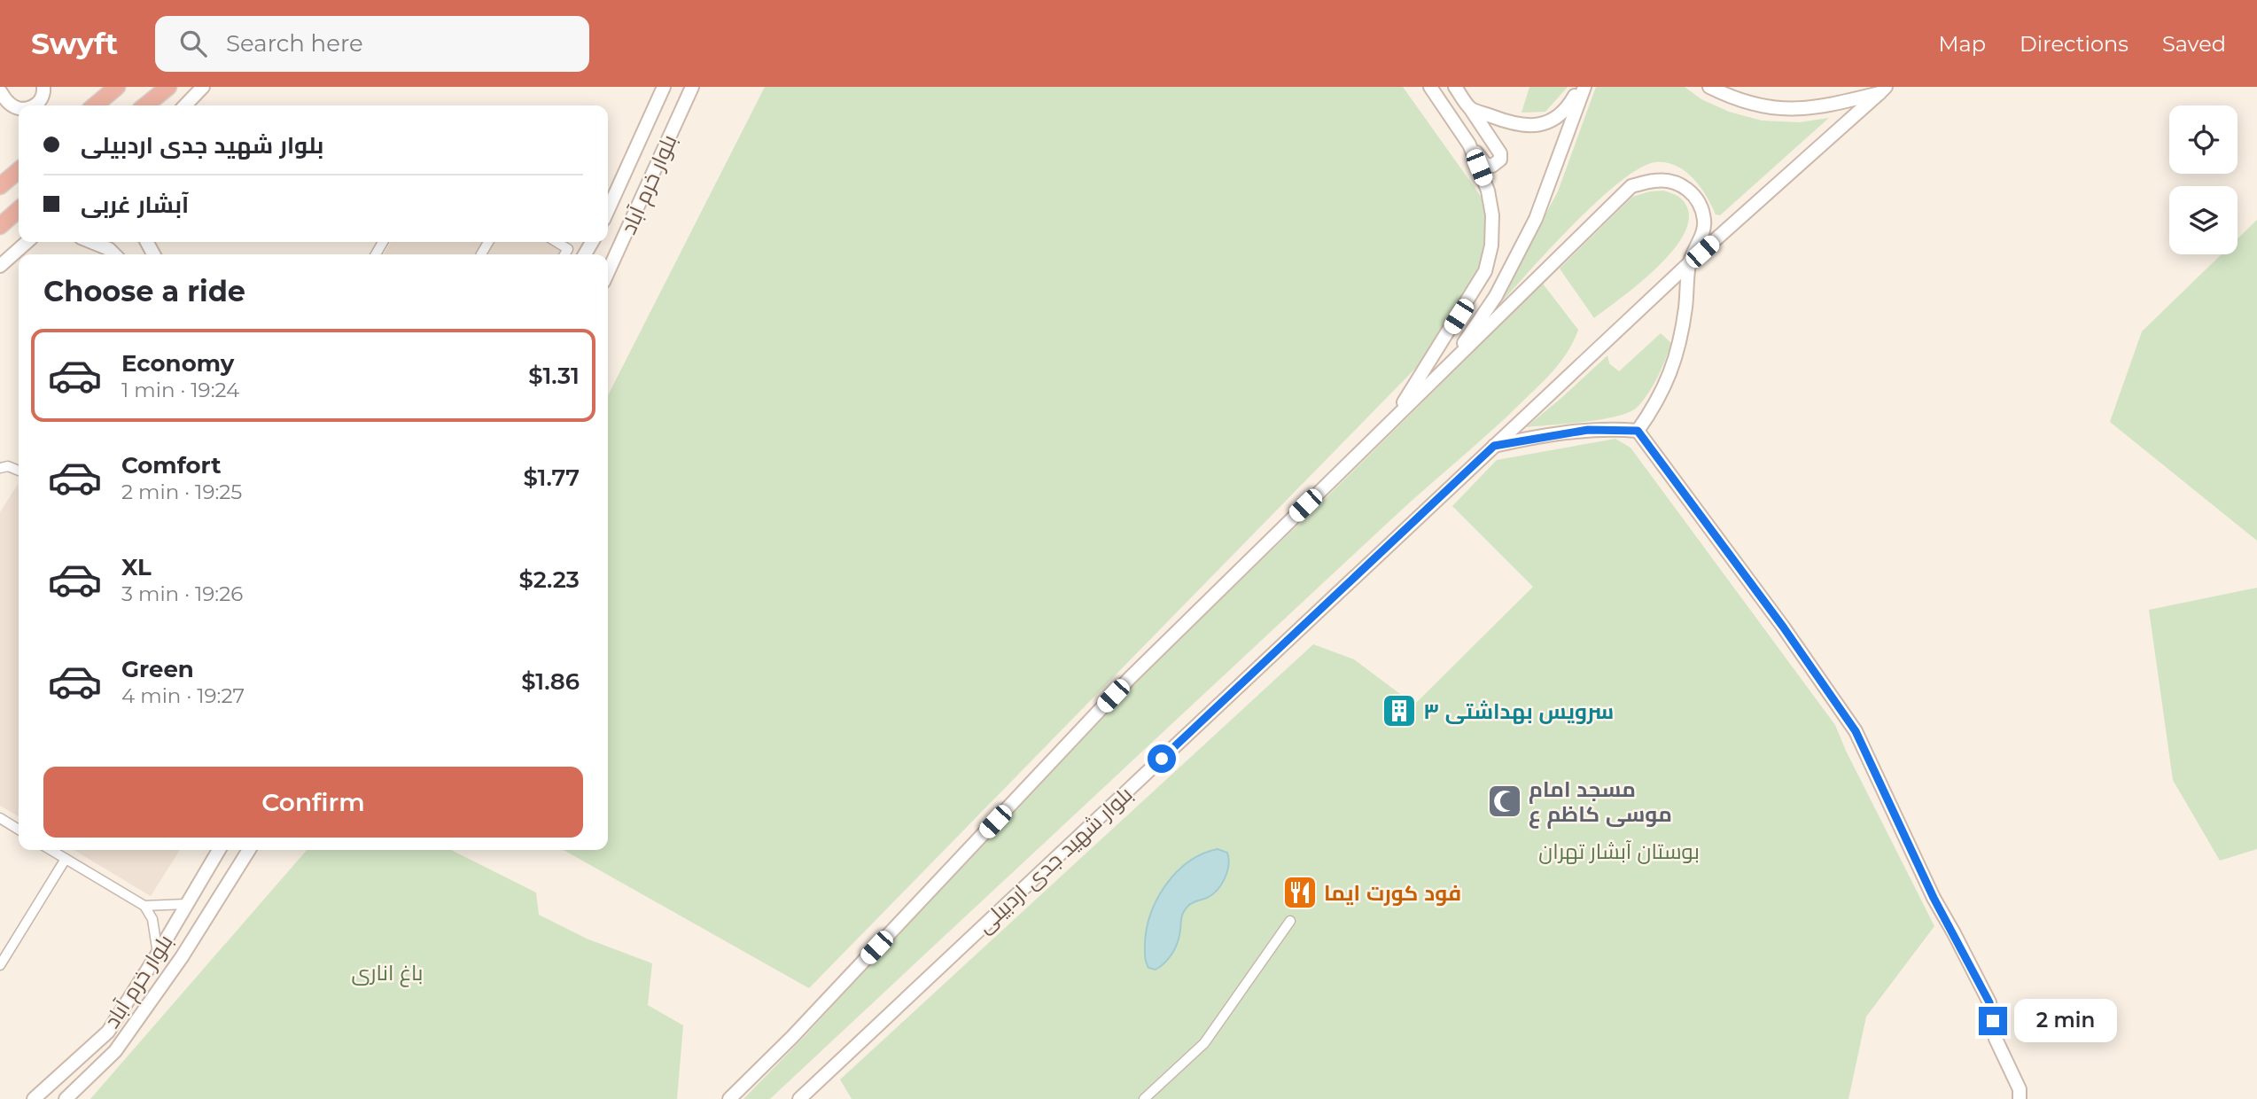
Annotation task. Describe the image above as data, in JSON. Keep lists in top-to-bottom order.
{
  "streets": {
    "main road": ["بلوار خرم آباد", "بلوار شهید جدی اردبیلی"]
  },
  "parks": ["بوستان آبشار تهران", "باغ اناری"],
  "places": {
    "building": ["سرویس بهداشتی ۳"],
    "mosque": ["مسجد امام موسی کاظم ع"],
    "restaurant": ["فود کورت ایما"]
  },
  "page": {
    "header": "Swyft",
    "search": "Search here",
    "nav": ["Map", "Directions", "Saved"],
    "banner": ["بلوار شهید جدی اردبیلی", "آبشار غربی"],
    "heading": "Choose a ride",
    "list": [
      {
        "name": "Economy",
        "note": "1 min · 19:24",
        "value": "$1.31"
      },
      {
        "name": "Comfort",
        "note": "2 min · 19:25",
        "value": "$1.77"
      },
      {
        "name": "XL",
        "note": "3 min · 19:26",
        "value": "$2.23"
      },
      {
        "name": "Green",
        "note": "4 min · 19:27",
        "value": "$1.86"
      }
    ],
    "buttons": "Confirm",
    "bubble": "2 min"
  }
}
